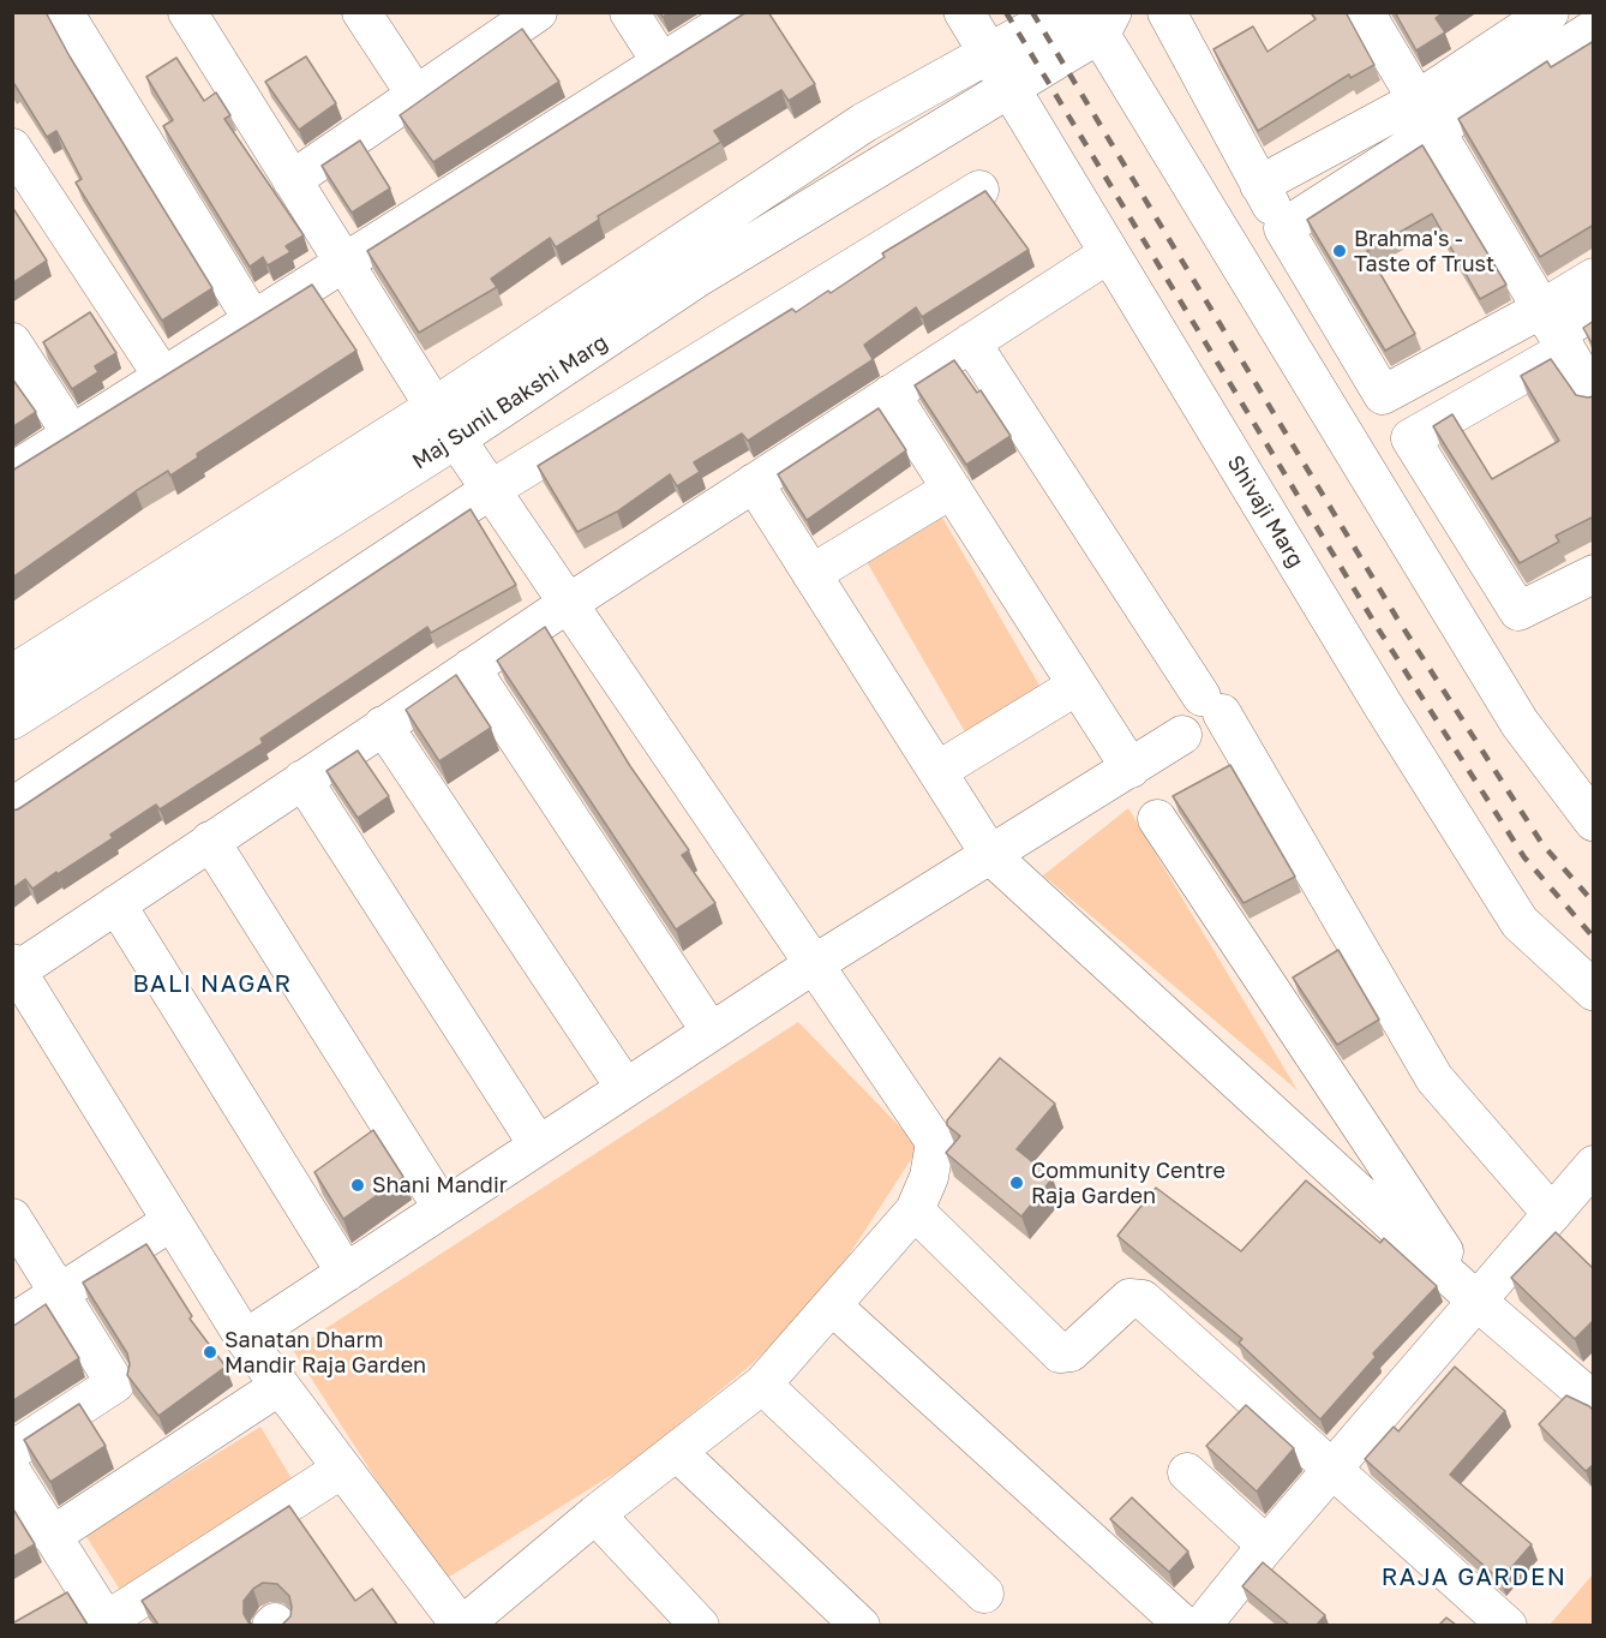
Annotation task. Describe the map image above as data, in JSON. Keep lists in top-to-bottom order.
{
  "streets": {
    "street": ["Maj Sunil Bakshi Marg", "Shivaji Marg"]
  },
  "crossings": [
    ["Maj Sunil Bakshi Marg", "Shivaji Marg"]
  ],
  "districts": ["BALI NAGAR", "RAJA GARDEN"],
  "places": [
    "Brahma's - Taste of Trust",
    "Community Centre Raja Garden",
    "Shani Mandir",
    "Sanatan Dharm Mandir Raja Garden"
  ]
}
